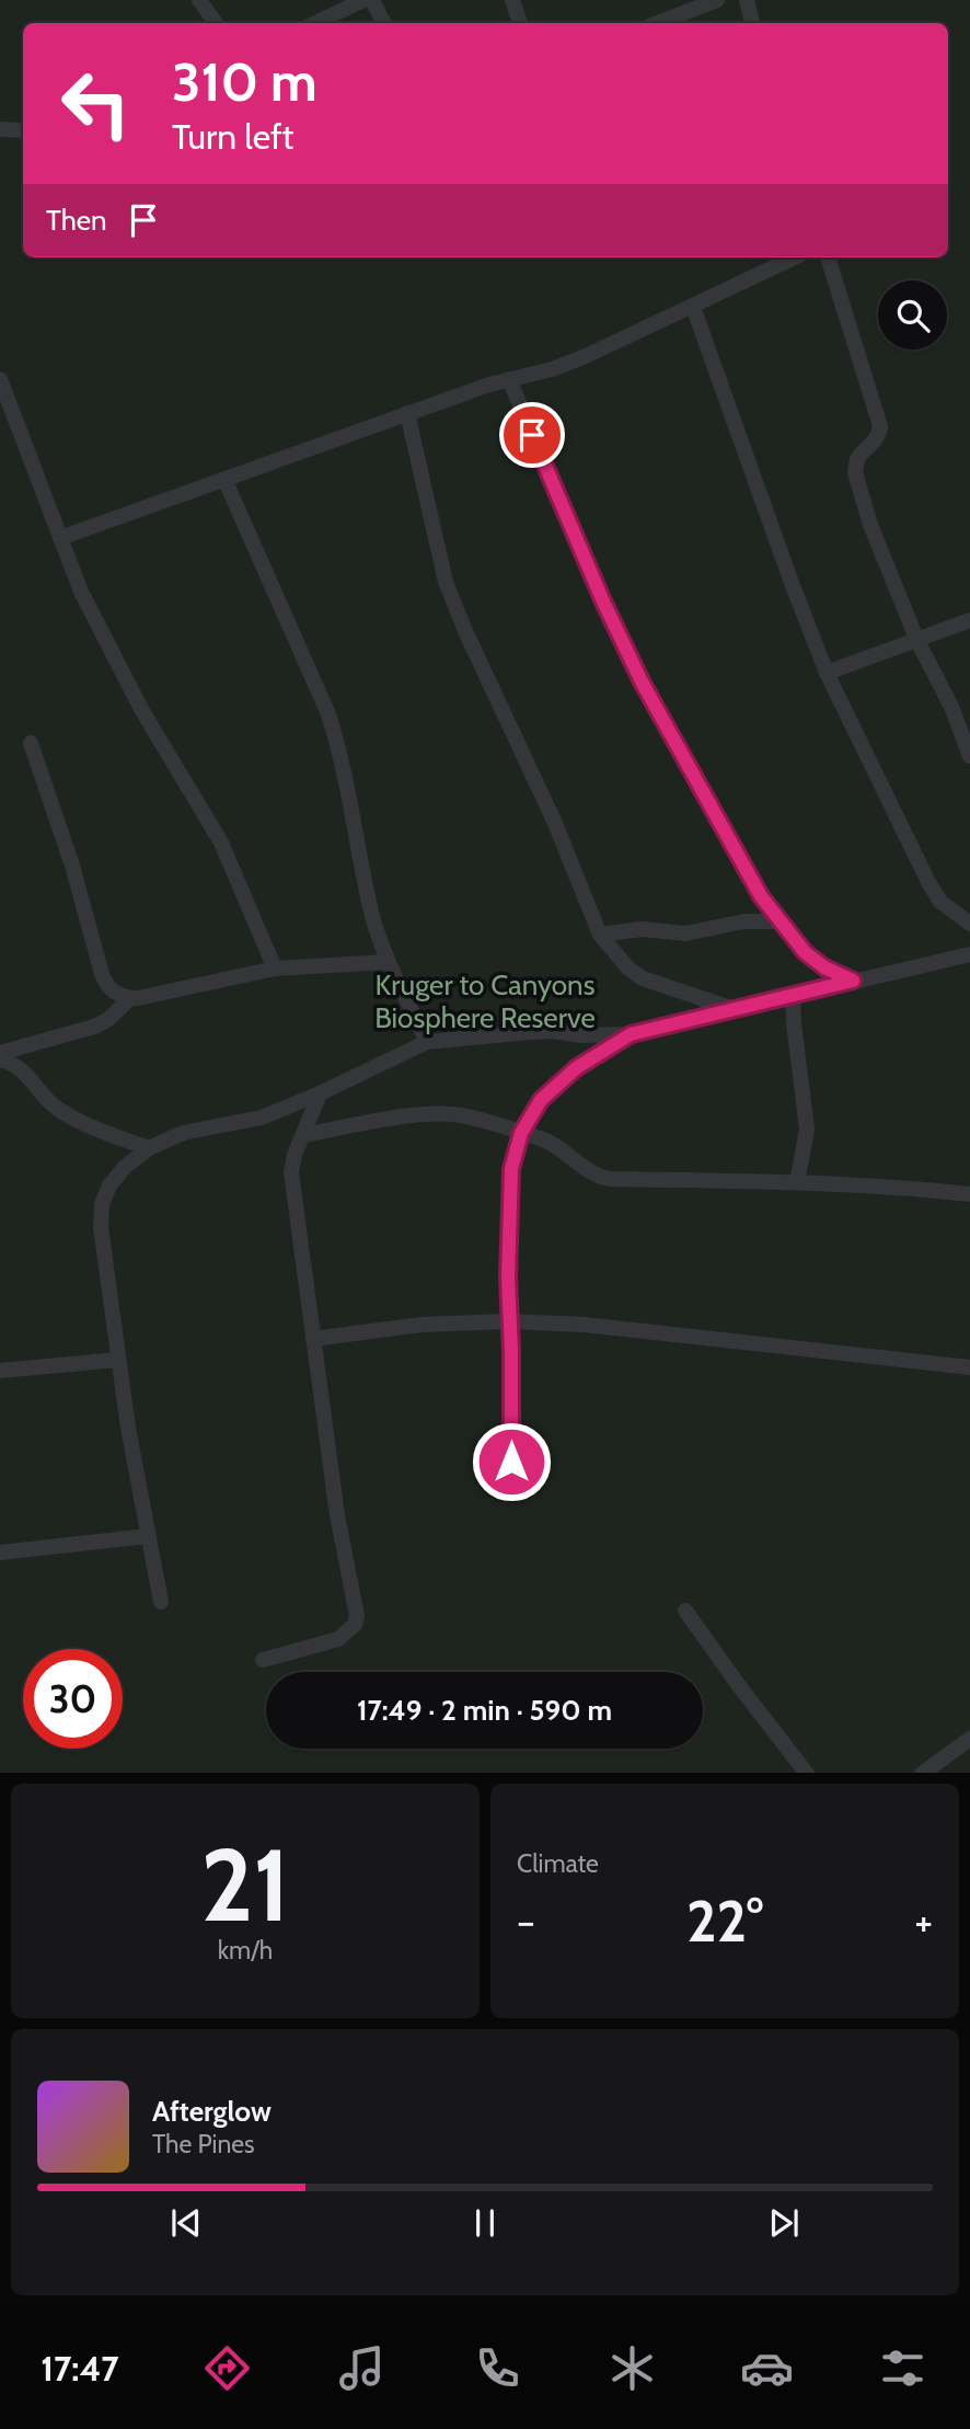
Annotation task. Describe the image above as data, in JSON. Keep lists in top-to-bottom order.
{
  "parks": ["Kruger to Canyons Biosphere Reserve"],
  "page": {
    "turn": ["310 m", "Turn left"],
    "then": "Then",
    "limit": "30",
    "trip": "17:49 · 2 min · 590 m",
    "tile": [
      ["21", "km/h"],
      "Climate"
    ],
    "heat": ["−", "22°", "+"],
    "song": ["Afterglow", "The Pines"],
    "tabs": "17:47"
  }
}
